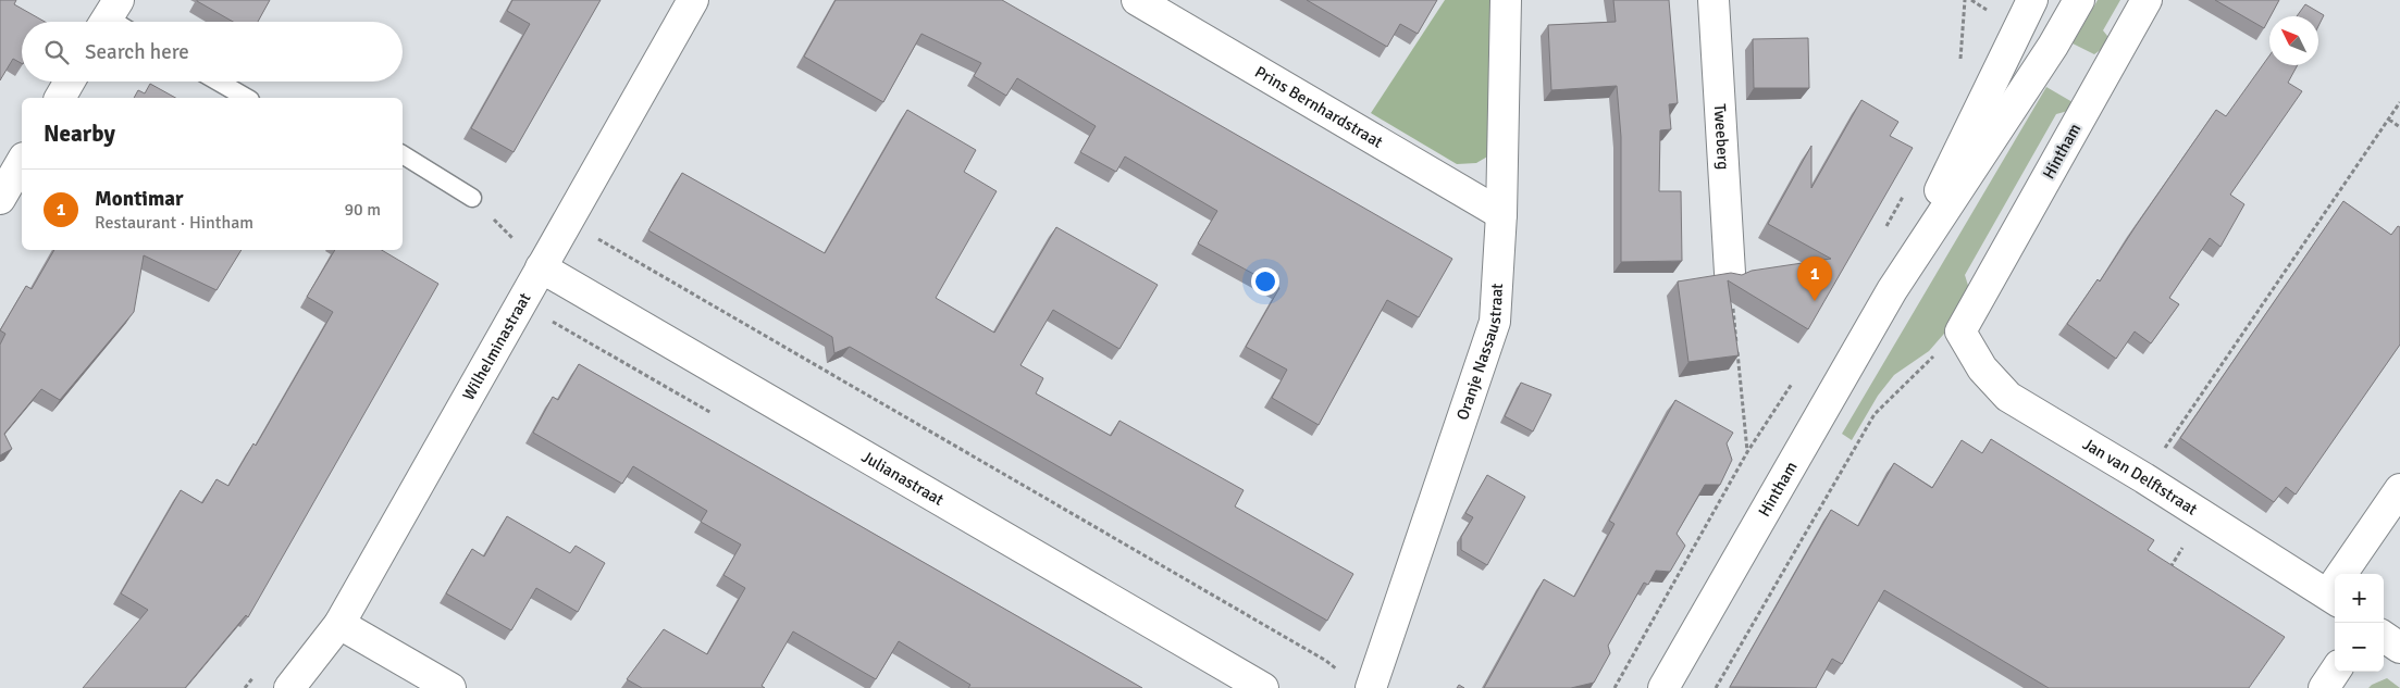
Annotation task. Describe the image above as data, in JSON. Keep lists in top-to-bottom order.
{
  "streets": {
    "street": [
      "Prins Bernhardstraat",
      "Tweeberg",
      "Hintham",
      "Wilhelminastraat",
      "Oranje Nassaustraat",
      "Jan van Delftstraat",
      "Julianastraat"
    ]
  },
  "crossings": [
    ["Prins Bernhardstraat", "Oranje Nassaustraat"],
    ["Hintham", "Jan van Delftstraat"],
    ["Wilhelminastraat", "Julianastraat"]
  ],
  "north": "top left",
  "page": {
    "search": "Search here",
    "heading": "Nearby",
    "list": [
      {
        "mark": "1",
        "name": "Montimar",
        "note": "Restaurant · Hintham",
        "value": "90 m"
      }
    ],
    "pins": "1",
    "map_buttons": ["+", "−"]
  }
}
